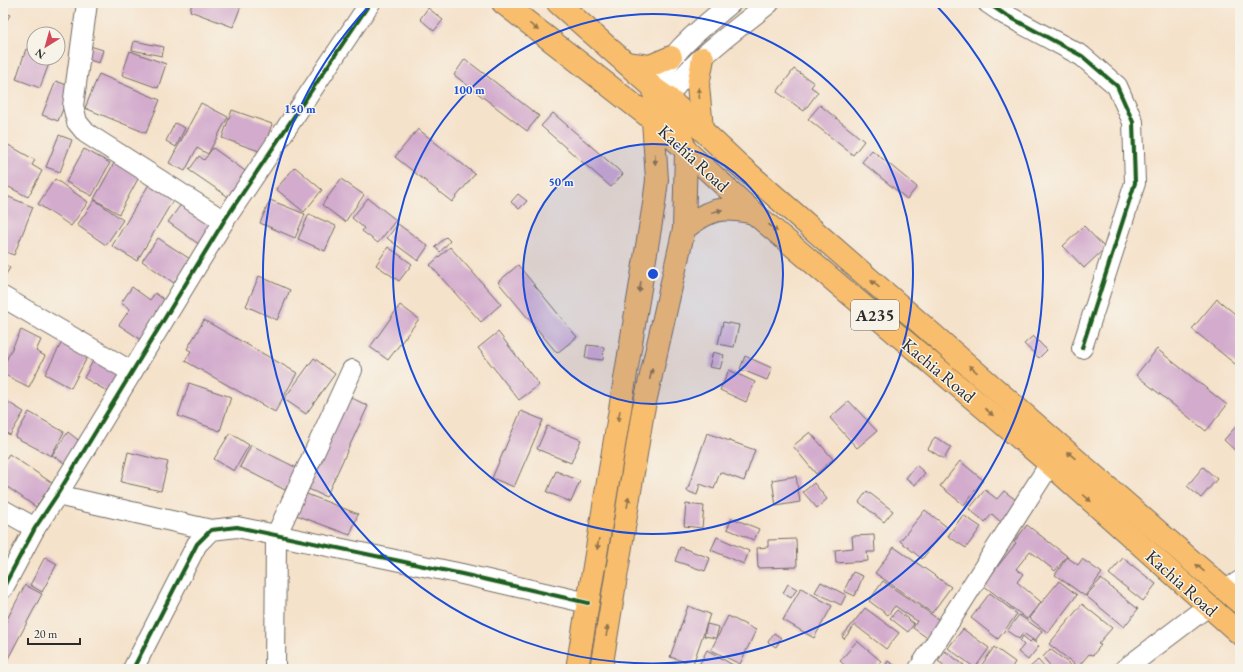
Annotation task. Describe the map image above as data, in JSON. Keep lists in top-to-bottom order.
{
  "streets": {
    "main road": ["Kachia Road", "A235"]
  },
  "scale_bar": "20 m",
  "north": "bottom left",
  "rings": ["100 m", "150 m", "50 m"]
}
